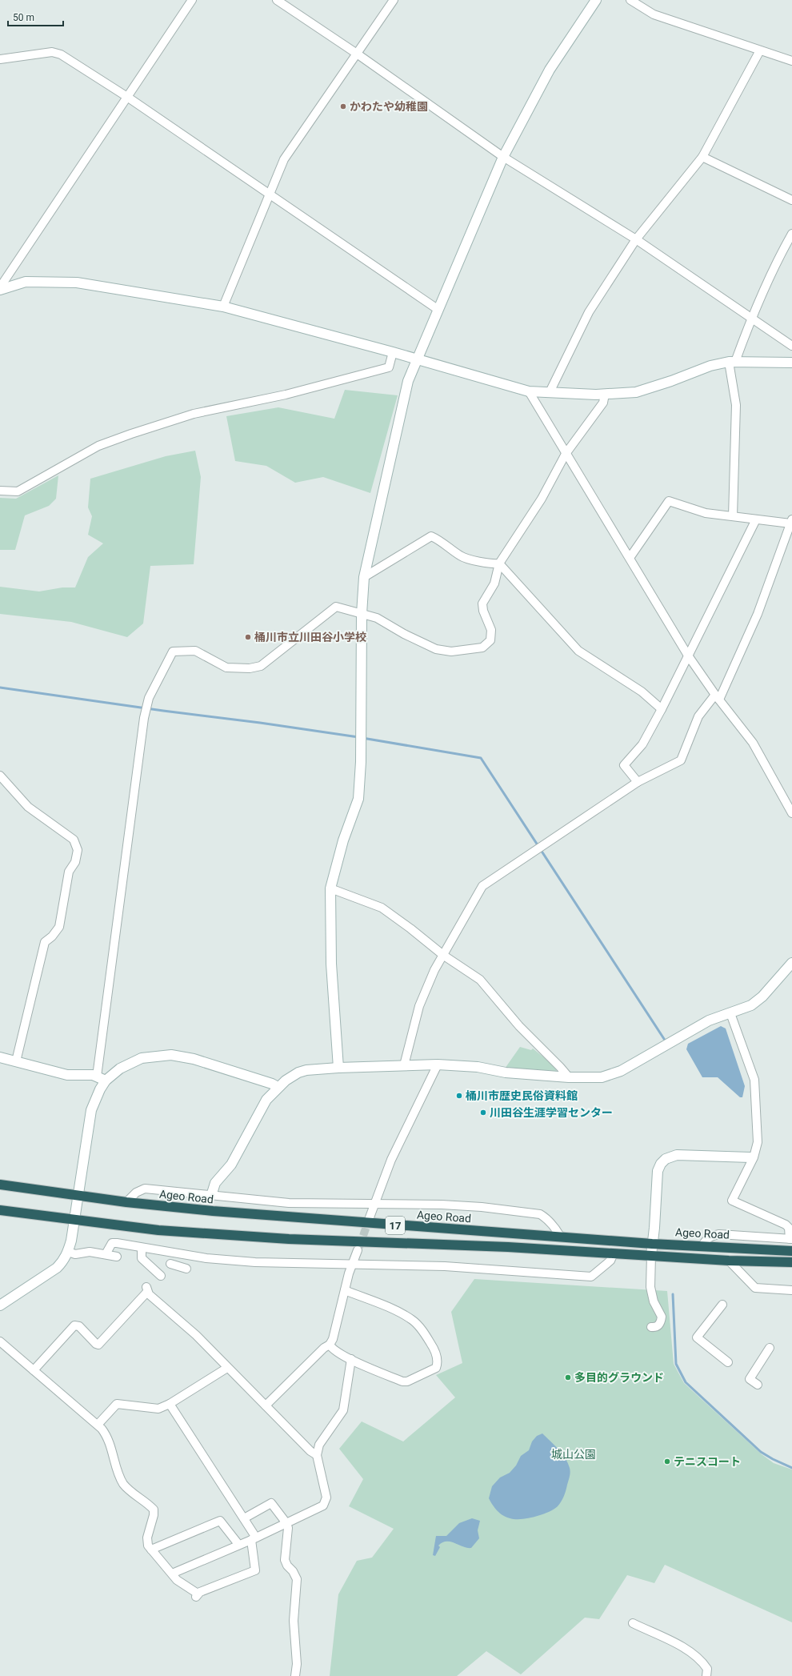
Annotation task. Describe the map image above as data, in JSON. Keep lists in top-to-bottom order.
{
  "streets": {
    "highway": ["Ageo Road", "17"]
  },
  "parks": ["城山公園"],
  "places": [
    "かわたや幼稚園",
    "桶川市立川田谷小学校",
    "桶川市歴史民俗資料館",
    "川田谷生涯学習センター",
    "多目的グラウンド",
    "テニスコート"
  ],
  "scale_bar": "50 m"
}
